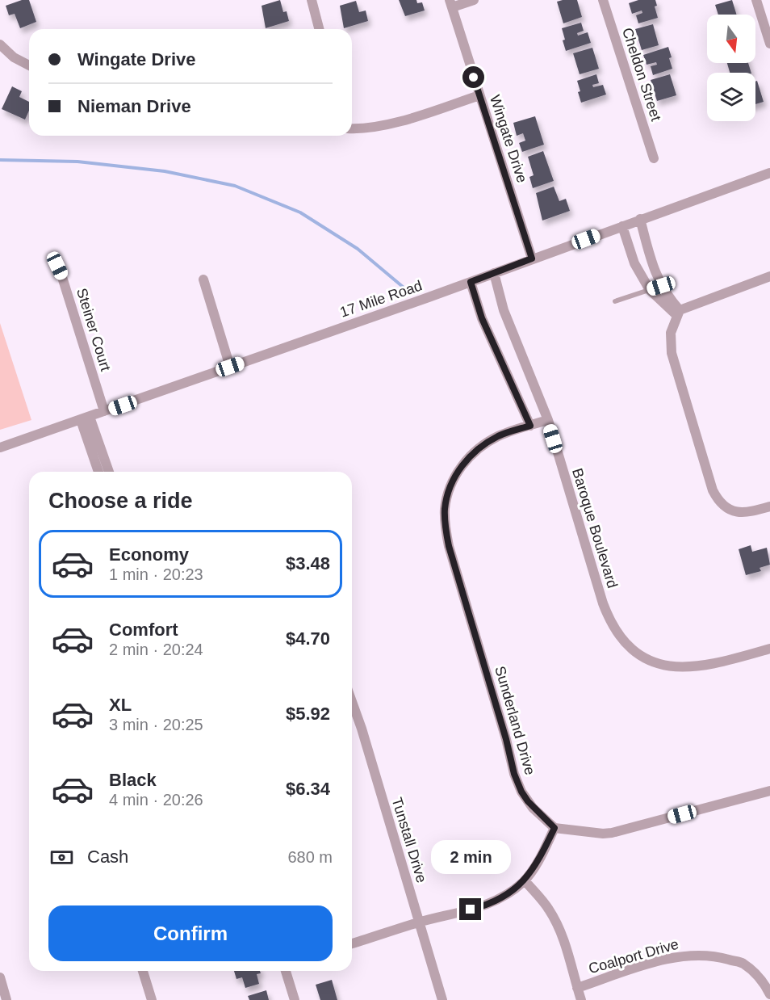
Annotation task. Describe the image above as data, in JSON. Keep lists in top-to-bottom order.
{
  "streets": {
    "street": [
      "Cheldon Street",
      "Wingate Drive",
      "17 Mile Road",
      "Steiner Court",
      "Baroque Boulevard",
      "Sunderland Drive",
      "Tunstall Drive",
      "Coalport Drive"
    ]
  },
  "crossings": [
    ["Wingate Drive", "17 Mile Road"],
    ["17 Mile Road", "Steiner Court"],
    ["17 Mile Road", "Baroque Boulevard"],
    ["Baroque Boulevard", "Sunderland Drive"]
  ],
  "north": "bottom",
  "page": {
    "banner": ["Wingate Drive", "Nieman Drive"],
    "heading": "Choose a ride",
    "list": [
      {
        "name": "Economy",
        "note": "1 min · 20:23",
        "value": "$3.48"
      },
      {
        "name": "Comfort",
        "note": "2 min · 20:24",
        "value": "$4.70"
      },
      {
        "name": "XL",
        "note": "3 min · 20:25",
        "value": "$5.92"
      },
      {
        "name": "Black",
        "note": "4 min · 20:26",
        "value": "$6.34"
      }
    ],
    "pay": ["Cash", "680 m"],
    "bubble": "2 min",
    "buttons": "Confirm"
  }
}
